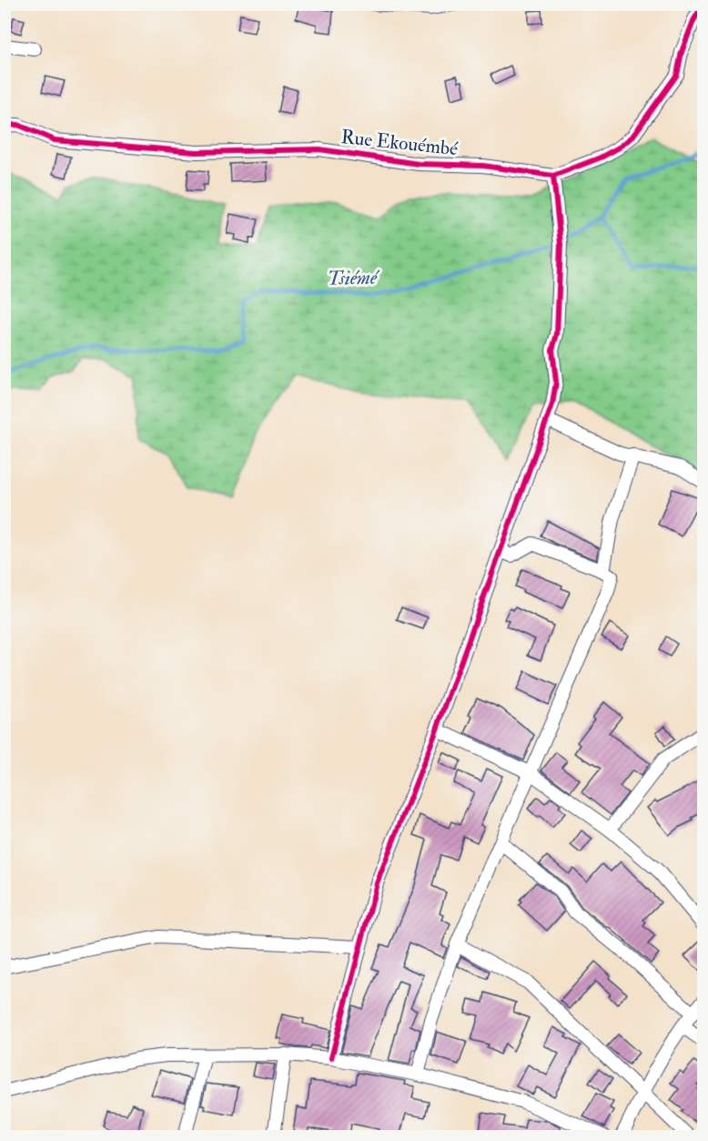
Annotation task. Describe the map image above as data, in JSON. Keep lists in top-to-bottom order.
{
  "streets": {
    "street": ["Rue Ekouémbé"]
  },
  "water": ["Tsiémé"]
}
